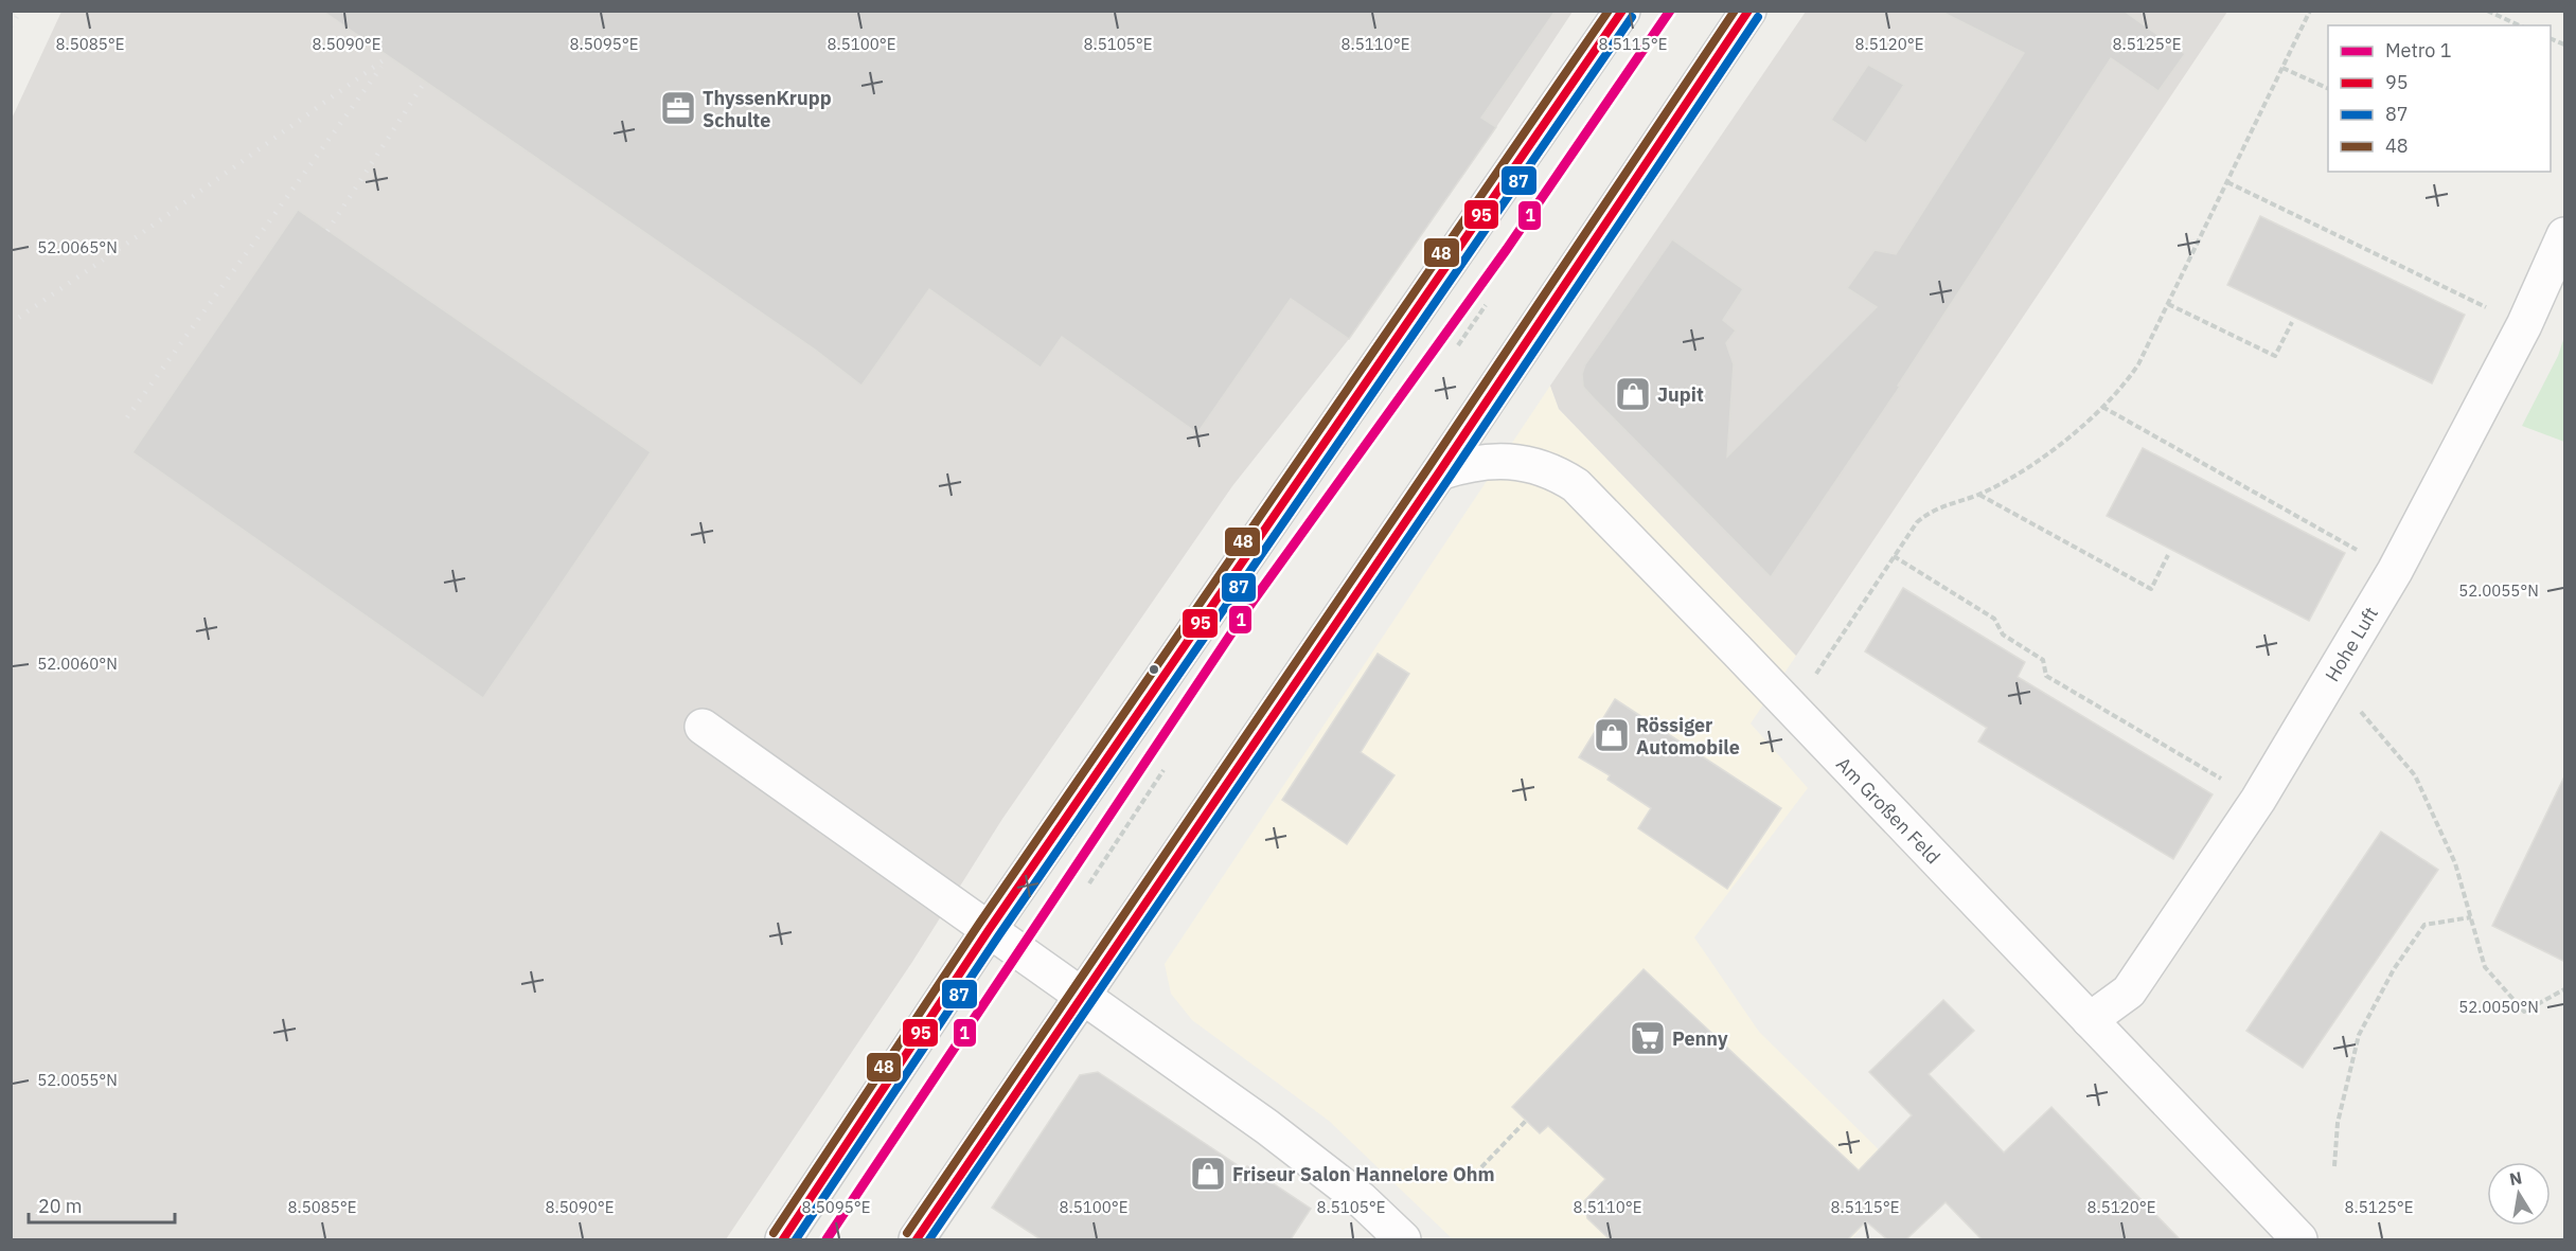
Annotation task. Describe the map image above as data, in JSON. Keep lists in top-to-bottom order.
{
  "streets": {
    "street": ["Hohe Luft", "Am Großen Feld"]
  },
  "crossings": [
    ["Hohe Luft", "Am Großen Feld"]
  ],
  "places": {
    "office": ["ThyssenKrupp Schulte"],
    "shop": ["Jupit", "Rössiger Automobile", "Friseur Salon Hannelore Ohm"],
    "supermarket": ["Penny"]
  },
  "lines": [
    "metro line 1",
    "transit line 95",
    "transit line 48",
    "transit line 87"
  ],
  "legend": [
    "Metro 1",
    "95",
    "87",
    "48"
  ],
  "scale_bar": "20 m",
  "north": "top",
  "coordinates": [
    "8.5095°E",
    "8.5085°E",
    "8.5090°E",
    "8.5100°E",
    "8.5105°E",
    "8.5110°E",
    "8.5115°E",
    "8.5120°E",
    "8.5125°E",
    "52.0065°N",
    "52.0055°N",
    "52.0060°N",
    "52.0050°N"
  ]
}
